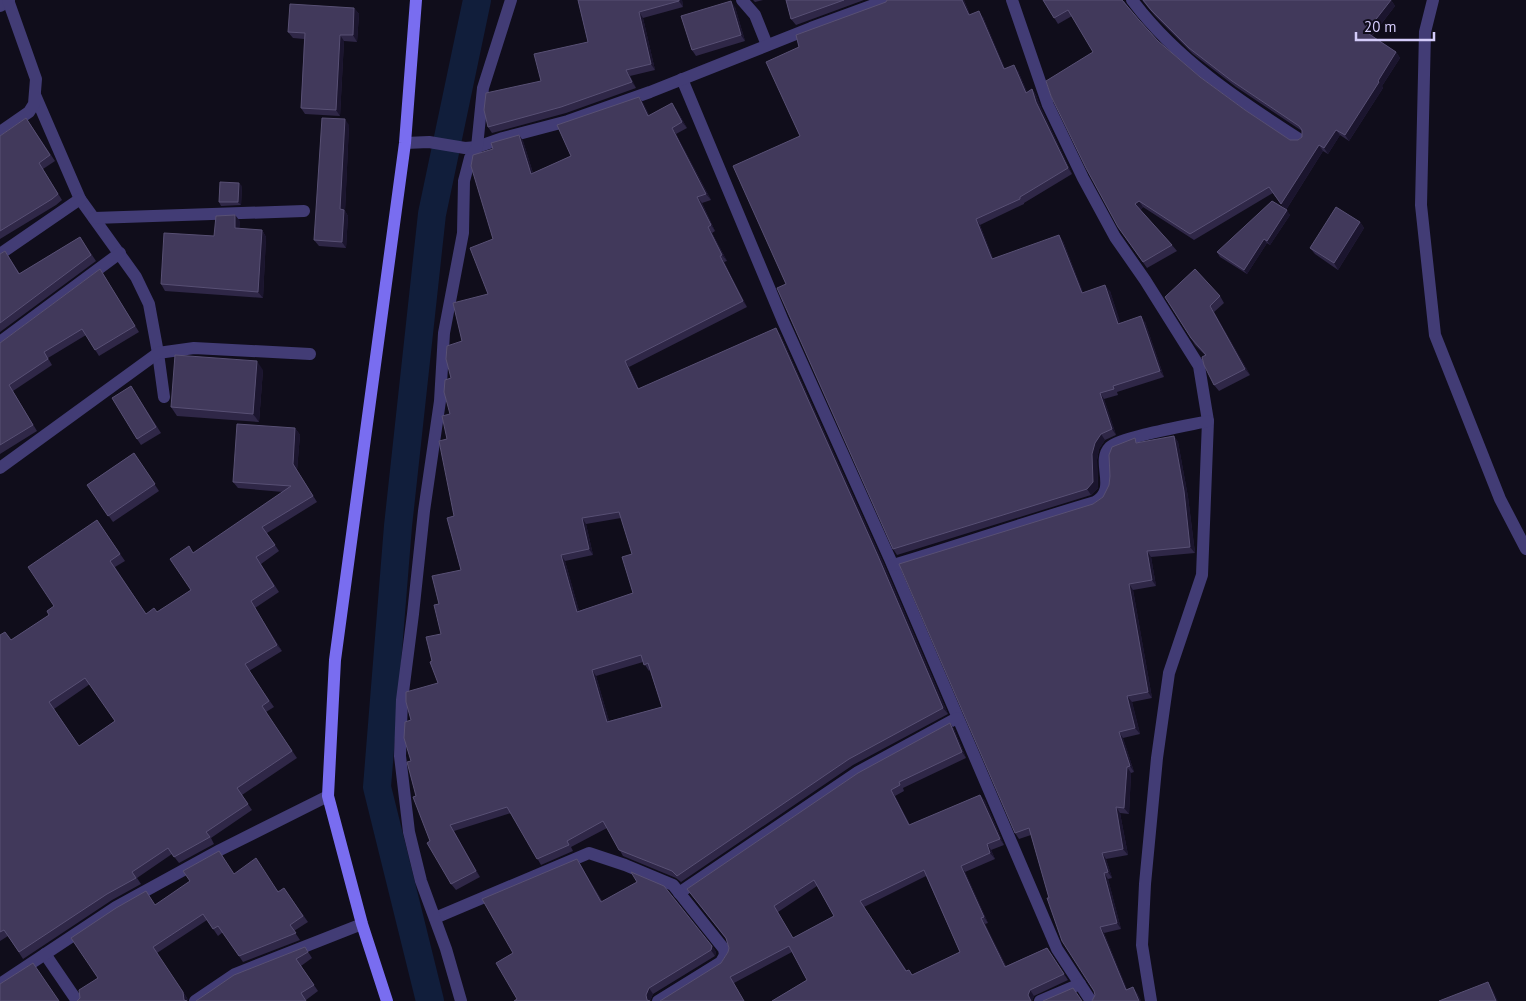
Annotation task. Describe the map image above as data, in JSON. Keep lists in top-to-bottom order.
{
  "scale_bar": "20 m"
}
